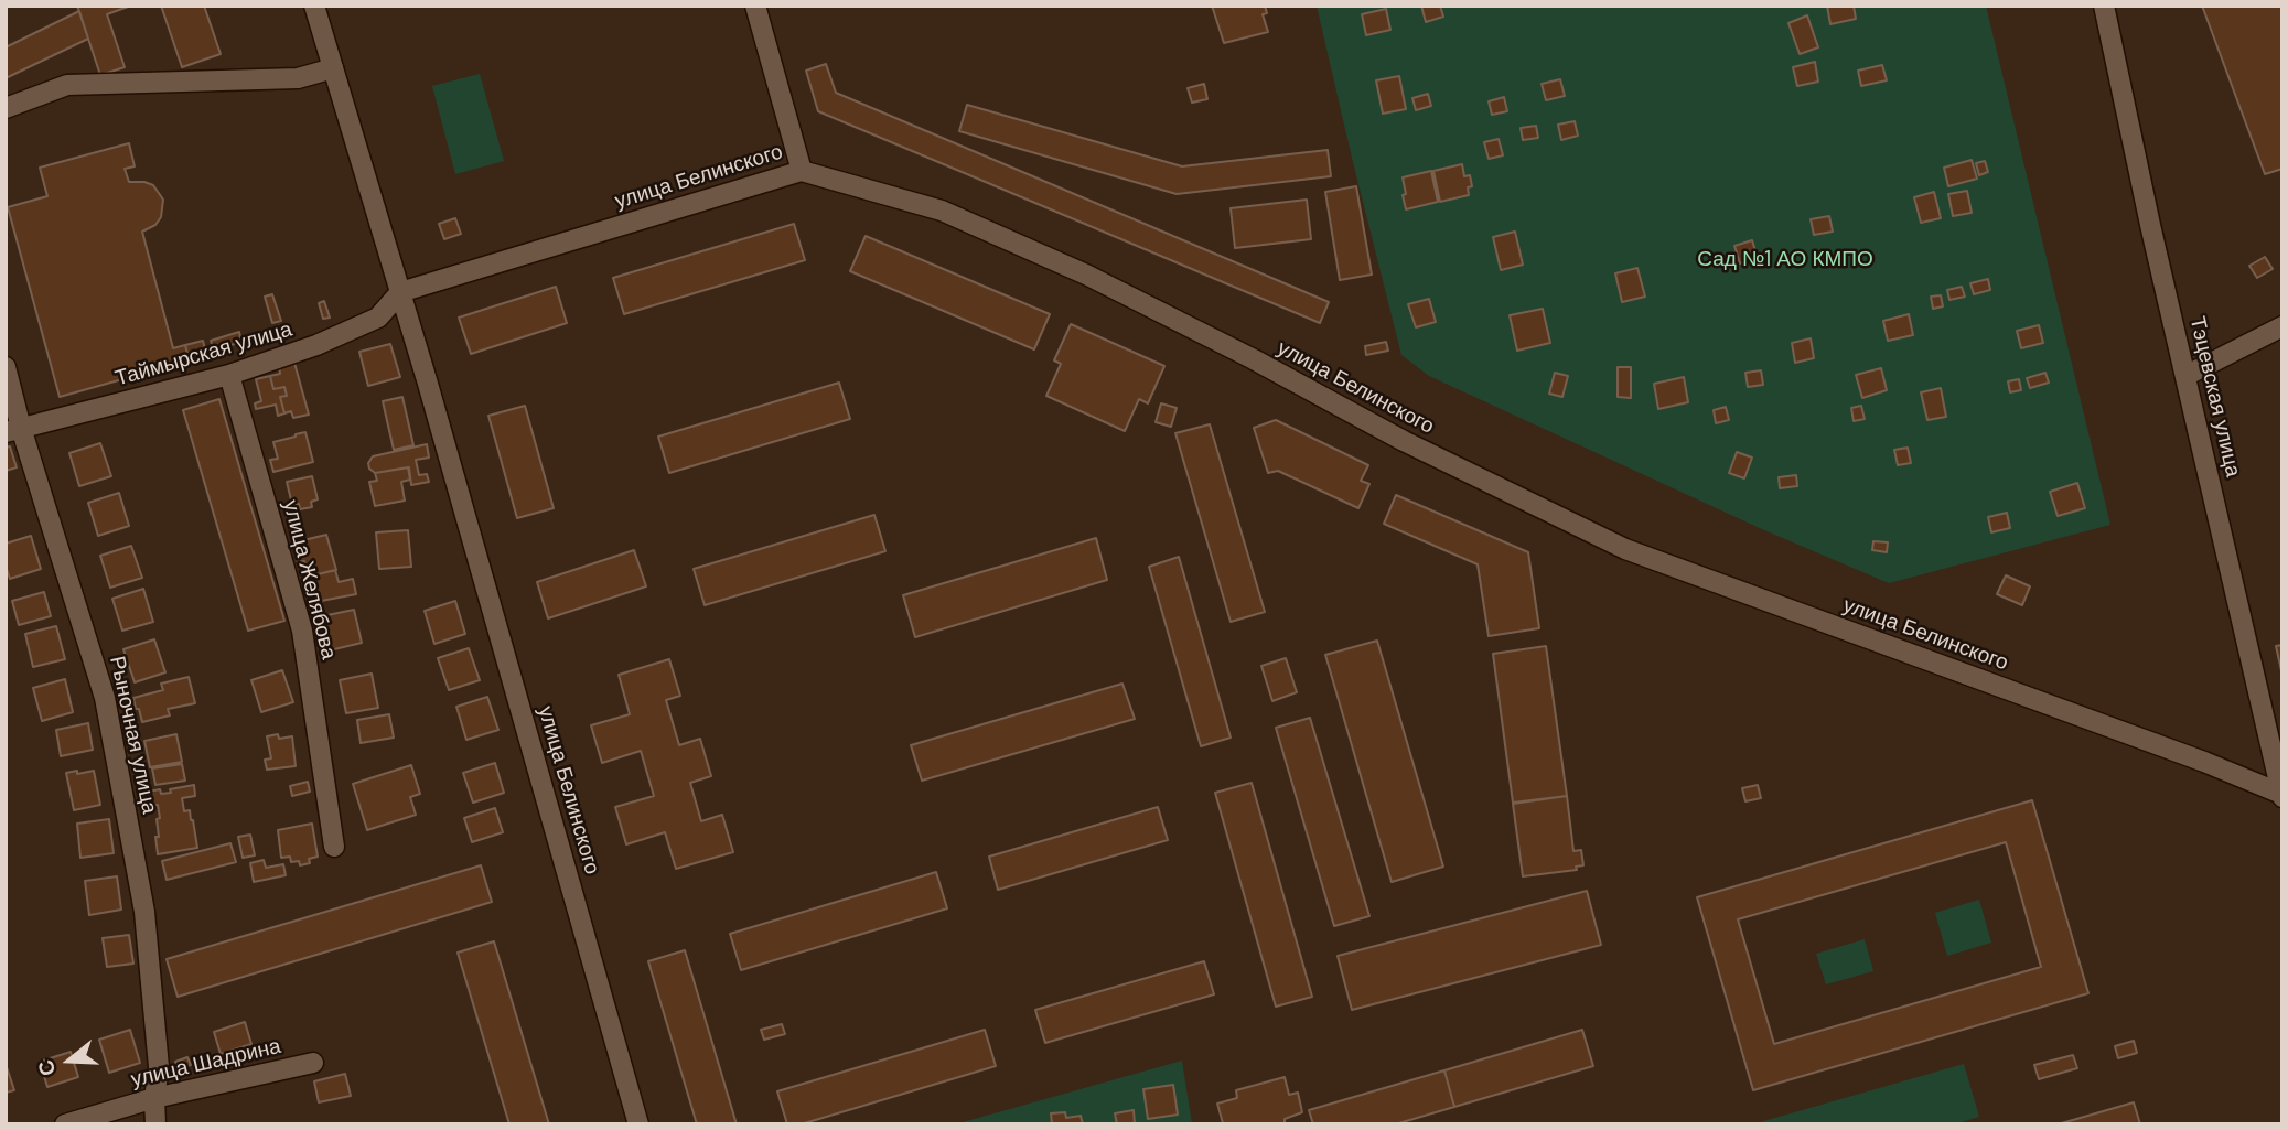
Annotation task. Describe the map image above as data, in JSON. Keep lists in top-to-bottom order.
{
  "streets": {
    "street": [
      "улица Белинского",
      "Таймырская улица",
      "Тэцевская улица",
      "улица Желябова",
      "Рыночная улица",
      "улица Шадрина"
    ]
  },
  "crossings": [
    ["улица Белинского", "Таймырская улица"],
    ["улица Белинского", "Тэцевская улица"],
    ["Таймырская улица", "улица Желябова"],
    ["Таймырская улица", "Рыночная улица"],
    ["Рыночная улица", "улица Шадрина"]
  ],
  "parks": ["Сад №1 АО КМПО"],
  "north": "left"
}
